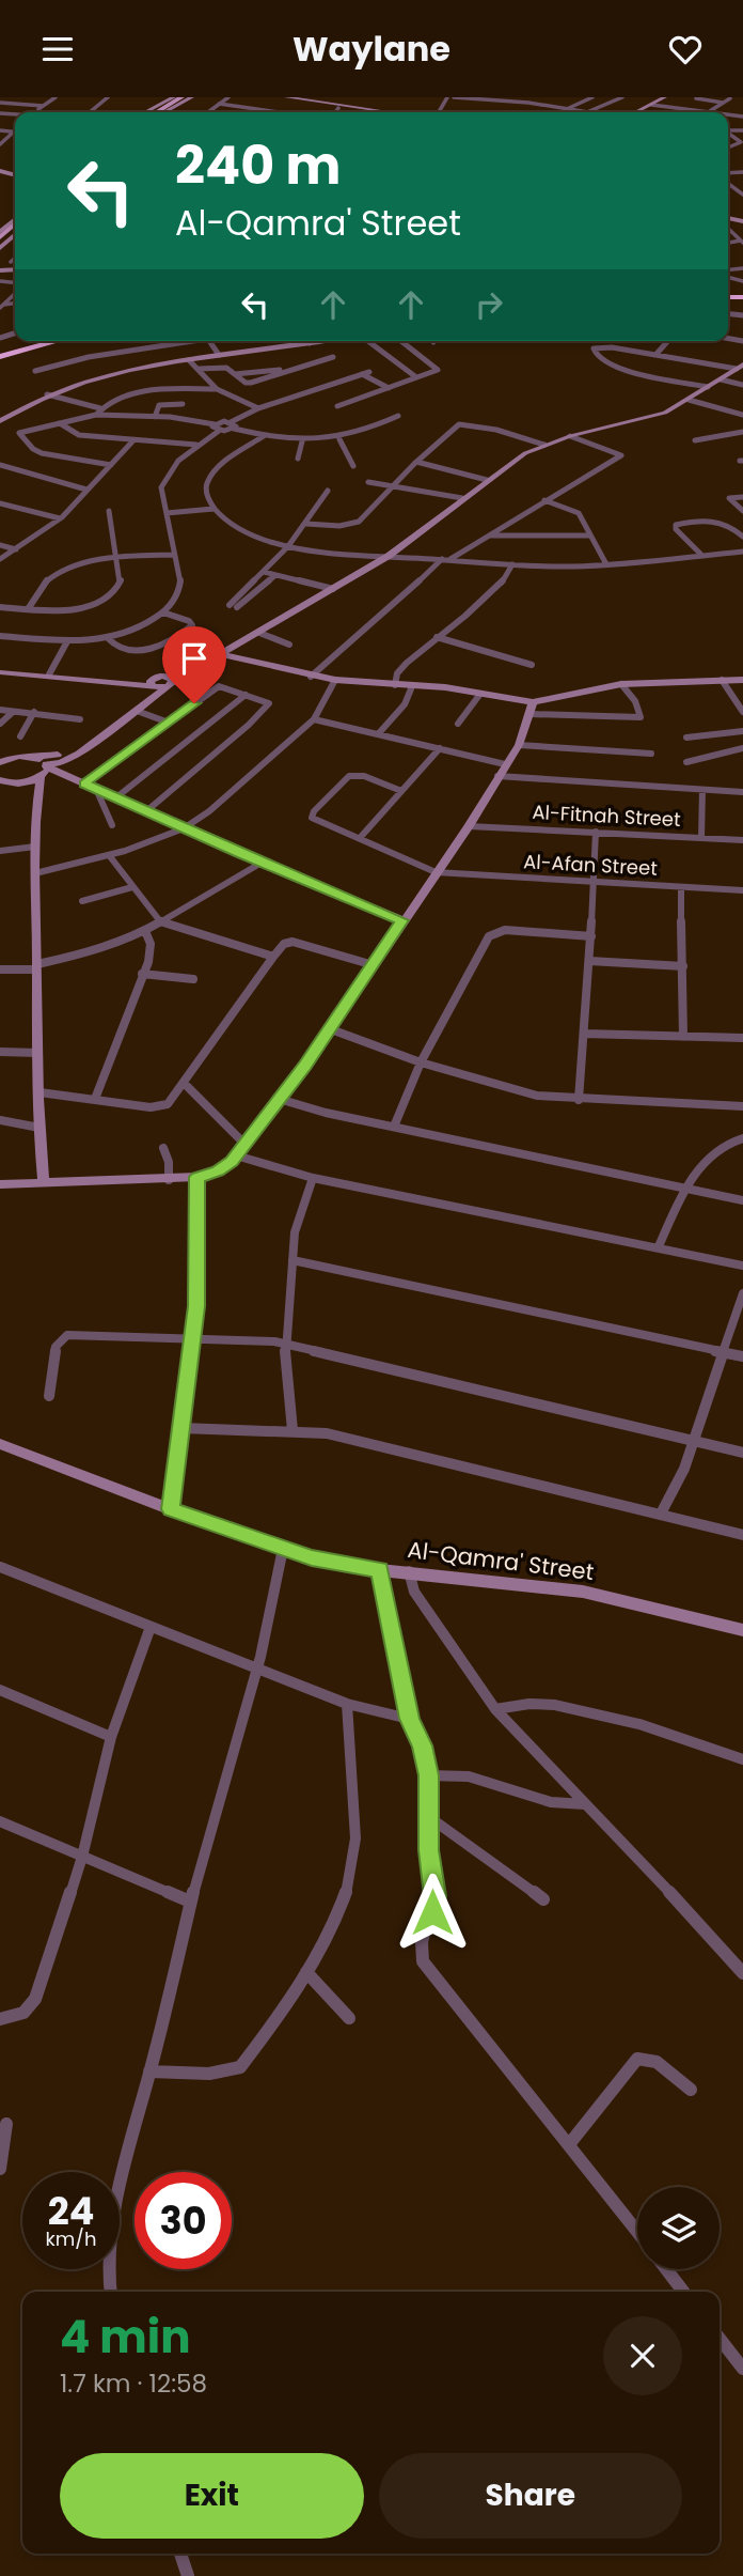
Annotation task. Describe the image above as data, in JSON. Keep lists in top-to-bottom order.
{
  "streets": {
    "street": ["Al-Fitnah Street", "Al-Afan Street", "Al-Qamra' Street"]
  },
  "page": {
    "header": "Waylane",
    "turn": ["240 m", "Al-Qamra' Street"],
    "speed": "24 km/h",
    "limit": "30",
    "heading": ["4 min", "1.7 km · 12:58"],
    "buttons": ["Exit", "Share"]
  }
}
